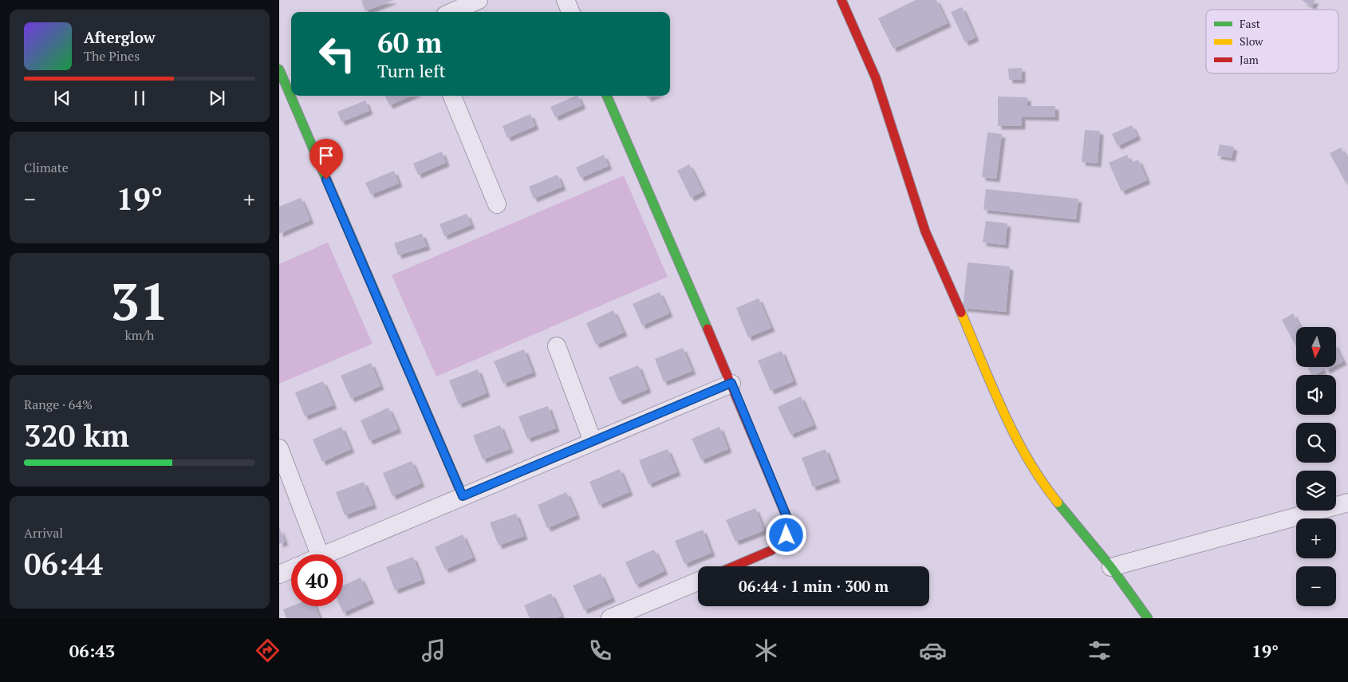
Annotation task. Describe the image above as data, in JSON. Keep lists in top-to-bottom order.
{
  "legend": ["Fast", "Slow", "Jam"],
  "north": "bottom",
  "page": {
    "turn": ["60 m", "Turn left"],
    "song": ["Afterglow", "The Pines"],
    "tile": [
      "Climate",
      ["31", "km/h"],
      ["Range · 64%", "320 km"],
      ["Arrival", "06:44"]
    ],
    "heat": ["−", "19°", "+"],
    "map_buttons": ["+", "−"],
    "limit": "40",
    "trip": "06:44 · 1 min · 300 m",
    "tabs": ["06:43", "19°"]
  }
}
